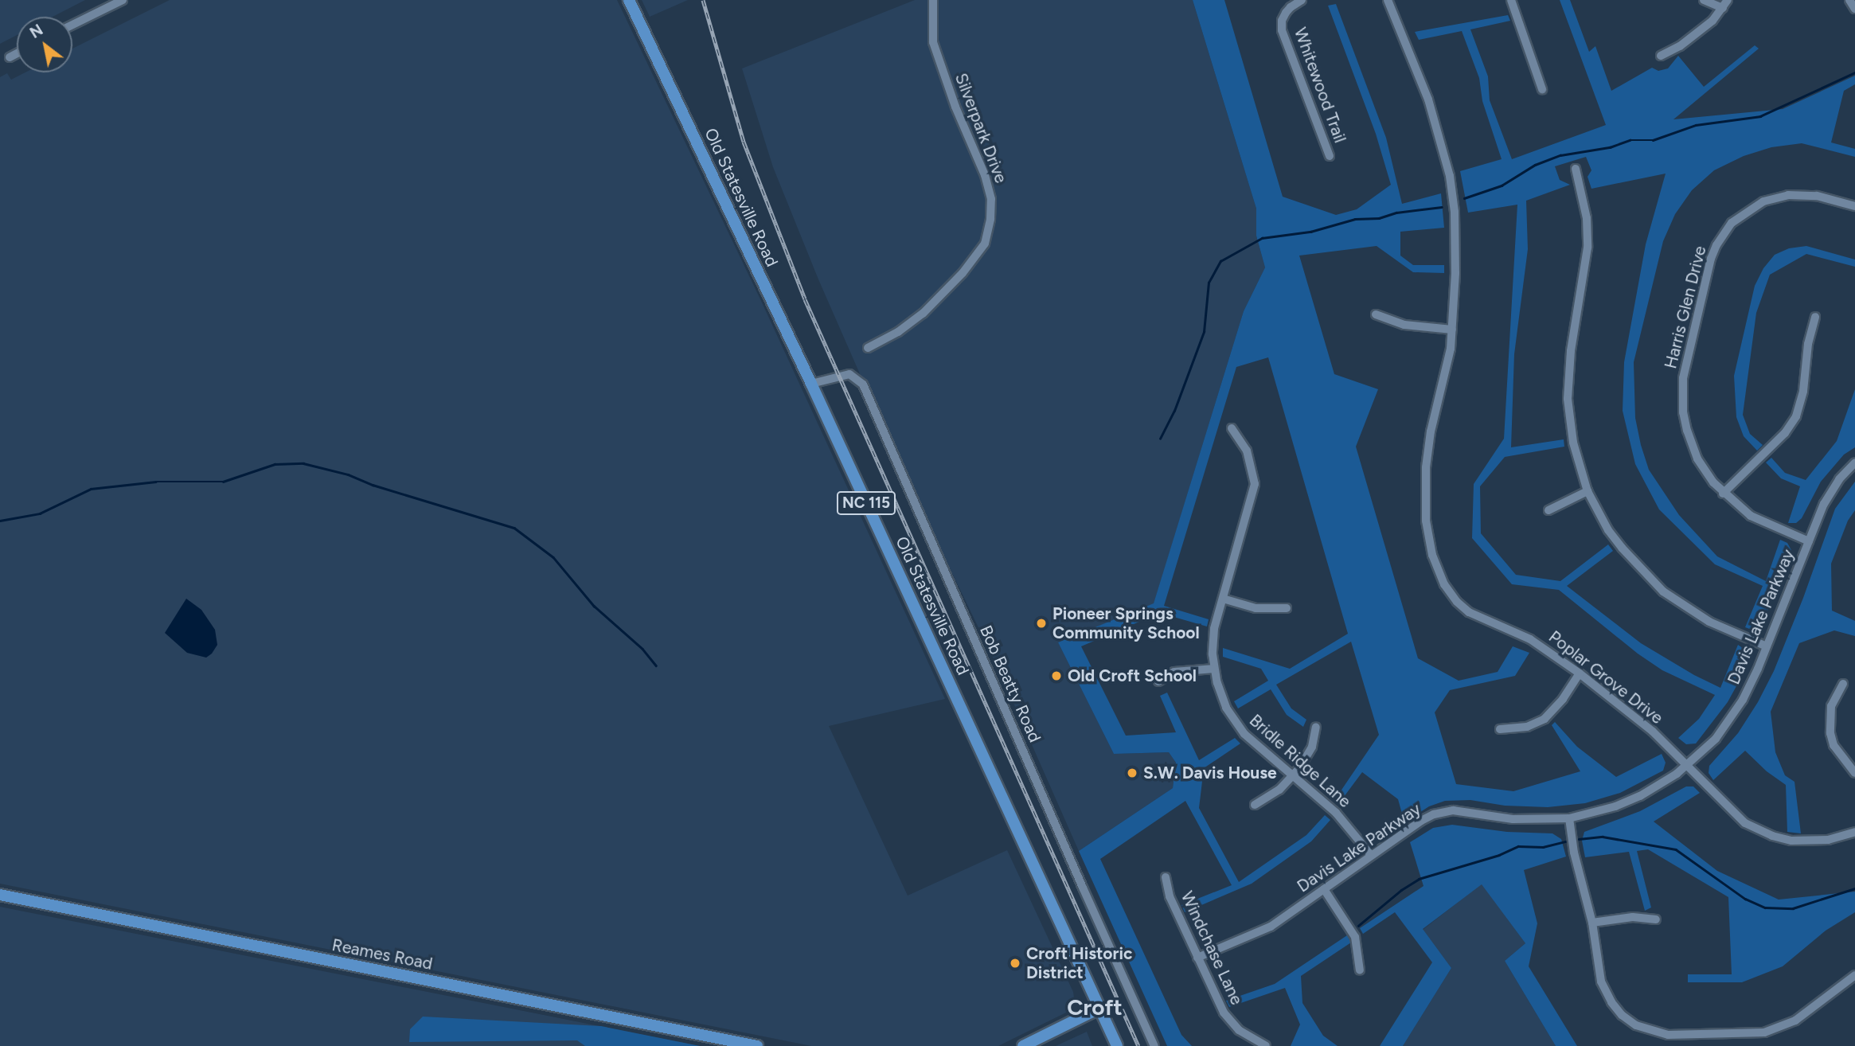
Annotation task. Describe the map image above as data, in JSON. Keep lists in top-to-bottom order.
{
  "streets": {
    "main road": ["Old Statesville Road", "NC 115", "Reames Road"],
    "street": [
      "Whitewood Trail",
      "Silverpark Drive",
      "Harris Glen Drive",
      "Davis Lake Parkway",
      "Poplar Grove Drive",
      "Bob Beatty Road",
      "Bridle Ridge Lane",
      "Windchase Lane"
    ]
  },
  "crossings": [
    ["Old Statesville Road", "Bob Beatty Road"],
    ["Harris Glen Drive", "Davis Lake Parkway"],
    ["Davis Lake Parkway", "Poplar Grove Drive"],
    ["Davis Lake Parkway", "Bridle Ridge Lane"],
    ["Davis Lake Parkway", "Windchase Lane"]
  ],
  "districts": ["Croft"],
  "places": [
    "Pioneer Springs Community School",
    "Old Croft School",
    "S.W. Davis House",
    "Croft Historic District"
  ],
  "north": "top left"
}
